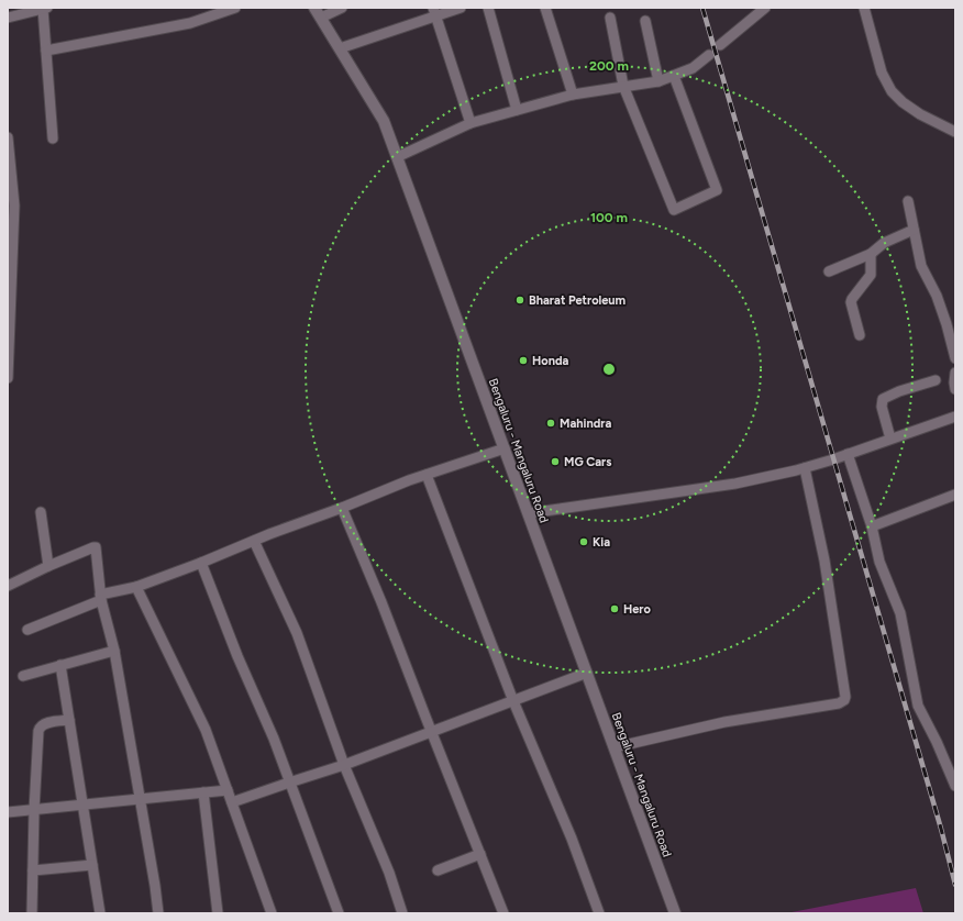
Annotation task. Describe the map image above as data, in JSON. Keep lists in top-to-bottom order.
{
  "streets": {
    "street": ["Bengaluru - Mangaluru Road"]
  },
  "places": [
    "Bharat Petroleum",
    "Honda",
    "Mahindra",
    "MG Cars",
    "Kia",
    "Hero"
  ],
  "rings": ["200 m", "100 m"]
}
